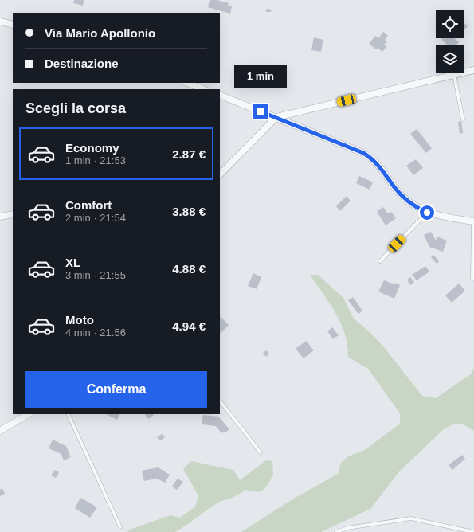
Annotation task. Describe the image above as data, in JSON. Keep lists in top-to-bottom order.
{
  "page": {
    "banner": ["Via Mario Apollonio", "Destinazione"],
    "bubble": "1 min",
    "heading": "Scegli la corsa",
    "list": [
      {
        "name": "Economy",
        "note": "1 min · 21:53",
        "value": "2.87 €"
      },
      {
        "name": "Comfort",
        "note": "2 min · 21:54",
        "value": "3.88 €"
      },
      {
        "name": "XL",
        "note": "3 min · 21:55",
        "value": "4.88 €"
      },
      {
        "name": "Moto",
        "note": "4 min · 21:56",
        "value": "4.94 €"
      }
    ],
    "buttons": "Conferma"
  }
}
